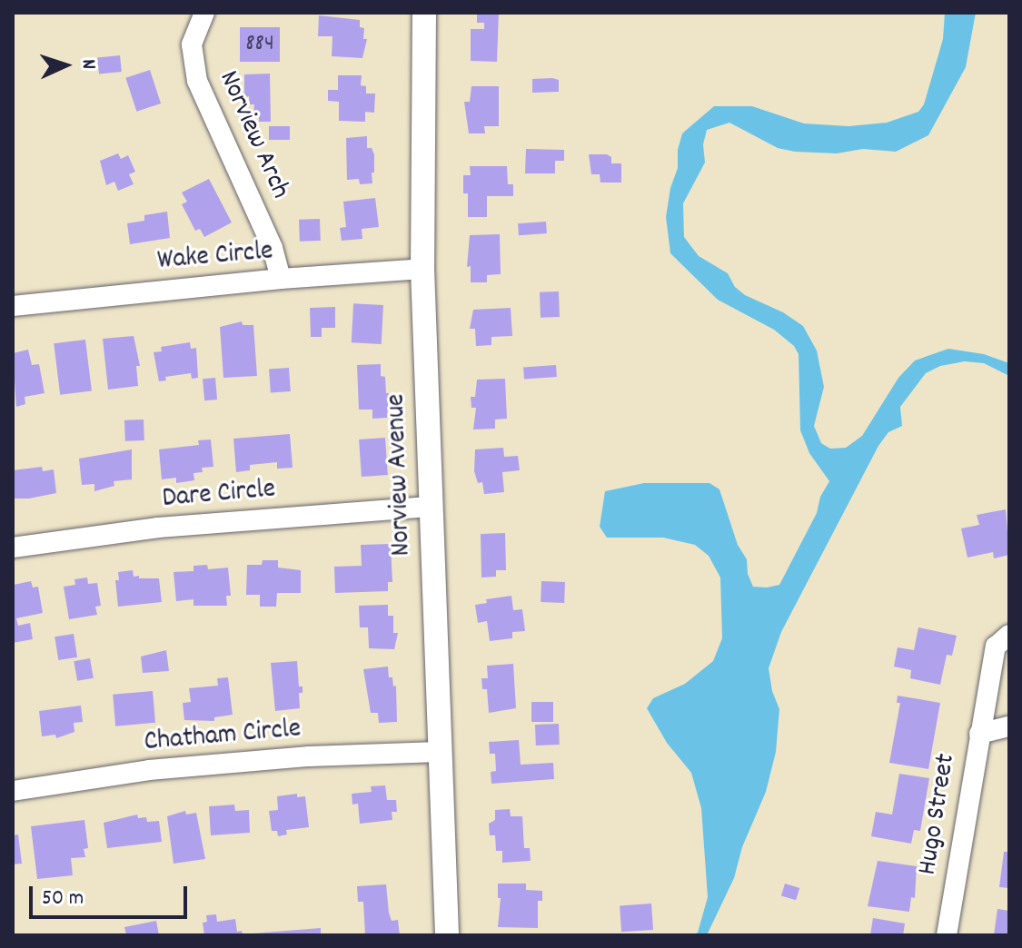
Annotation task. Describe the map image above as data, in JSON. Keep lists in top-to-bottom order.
{
  "streets": {
    "street": [
      "Norview Arch",
      "Wake Circle",
      "Norview Avenue",
      "Dare Circle",
      "Chatham Circle",
      "Hugo Street"
    ]
  },
  "crossings": [
    ["Norview Arch", "Wake Circle"],
    ["Wake Circle", "Norview Avenue"],
    ["Norview Avenue", "Dare Circle"],
    ["Norview Avenue", "Chatham Circle"]
  ],
  "house_numbers": ["884"],
  "scale_bar": "50 m",
  "north": "right"
}
